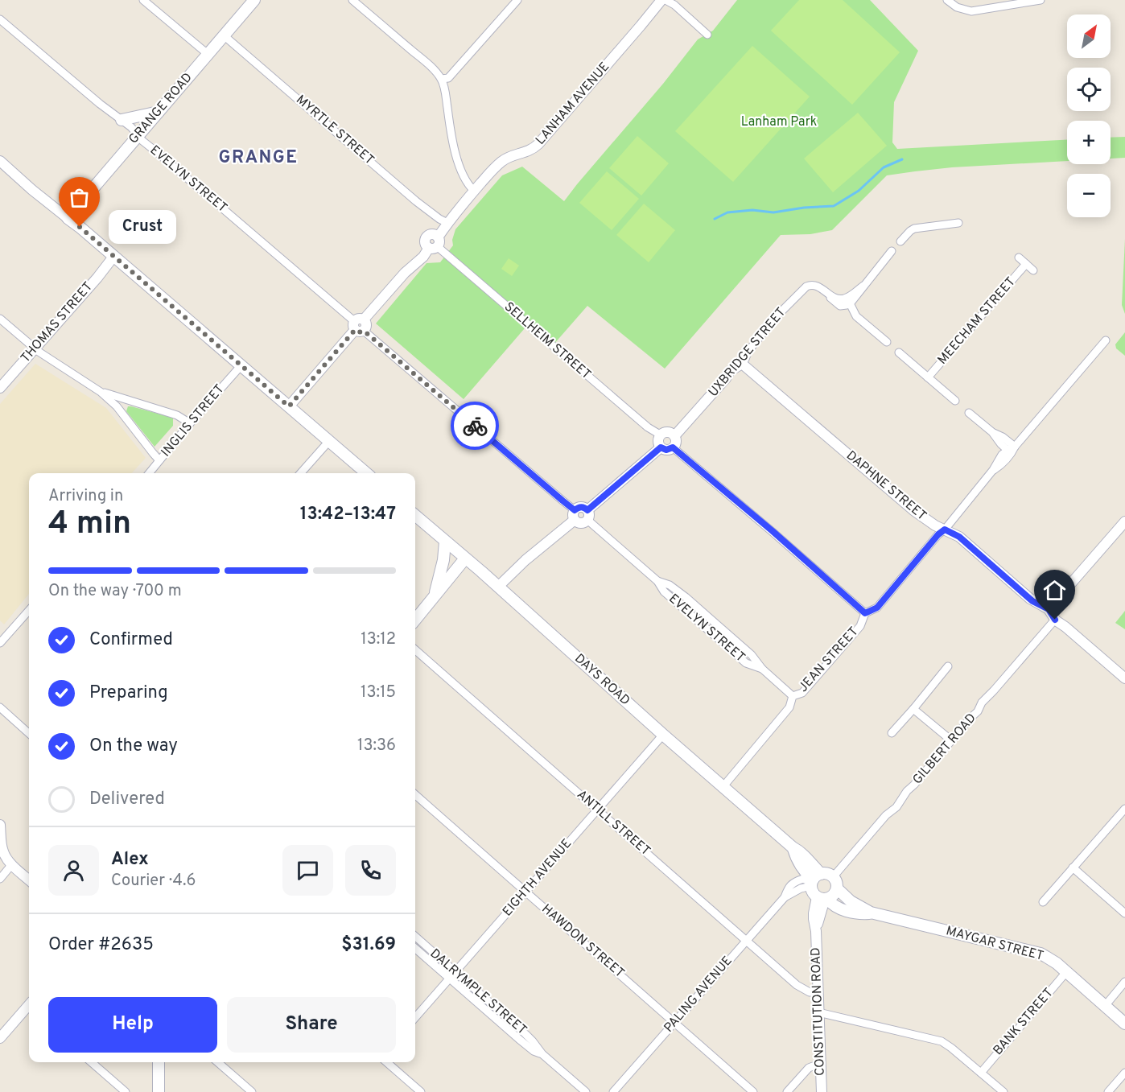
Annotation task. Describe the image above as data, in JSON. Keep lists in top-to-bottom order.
{
  "streets": {
    "main road": ["GRANGE ROAD", "DAYS ROAD", "MAYGAR STREET"],
    "street": [
      "LANHAM AVENUE",
      "MYRTLE STREET",
      "EVELYN STREET",
      "MEECHAM STREET",
      "THOMAS STREET",
      "SELLHEIM STREET",
      "UXBRIDGE STREET",
      "INGLIS STREET",
      "DAPHNE STREET",
      "JEAN STREET",
      "GILBERT ROAD",
      "ANTILL STREET",
      "EIGHTH AVENUE",
      "HAWDON STREET",
      "DALRYMPLE STREET",
      "PALING AVENUE",
      "CONSTITUTION ROAD",
      "BANK STREET"
    ]
  },
  "crossings": [
    ["LANHAM AVENUE", "MYRTLE STREET"],
    ["LANHAM AVENUE", "EVELYN STREET"],
    ["LANHAM AVENUE", "SELLHEIM STREET"],
    ["GRANGE ROAD", "MYRTLE STREET"],
    ["GRANGE ROAD", "EVELYN STREET"],
    ["EVELYN STREET", "JEAN STREET"],
    ["SELLHEIM STREET", "UXBRIDGE STREET"],
    ["UXBRIDGE STREET", "DAPHNE STREET"],
    ["DAPHNE STREET", "JEAN STREET"],
    ["DAPHNE STREET", "GILBERT ROAD"],
    ["JEAN STREET", "DAYS ROAD"],
    ["DAYS ROAD", "GILBERT ROAD"],
    ["DAYS ROAD", "EIGHTH AVENUE"],
    ["DAYS ROAD", "MAYGAR STREET"],
    ["DAYS ROAD", "PALING AVENUE"],
    ["DAYS ROAD", "CONSTITUTION ROAD"],
    ["GILBERT ROAD", "MAYGAR STREET"],
    ["GILBERT ROAD", "PALING AVENUE"],
    ["GILBERT ROAD", "CONSTITUTION ROAD"],
    ["ANTILL STREET", "EIGHTH AVENUE"],
    ["ANTILL STREET", "PALING AVENUE"],
    ["ANTILL STREET", "CONSTITUTION ROAD"],
    ["EIGHTH AVENUE", "HAWDON STREET"],
    ["EIGHTH AVENUE", "DALRYMPLE STREET"],
    ["HAWDON STREET", "PALING AVENUE"],
    ["MAYGAR STREET", "PALING AVENUE"],
    ["MAYGAR STREET", "CONSTITUTION ROAD"],
    ["MAYGAR STREET", "BANK STREET"],
    ["PALING AVENUE", "CONSTITUTION ROAD"]
  ],
  "districts": ["GRANGE"],
  "parks": ["Lanham Park"],
  "places": ["Crust"],
  "north": "top right",
  "page": {
    "map_buttons": ["+", "−"],
    "bubble": "Crust",
    "heading": ["4 min", "Arriving in", "13:42–13:47"],
    "panel": [
      "Alex",
      "Courier · 4.6",
      "Order #2635",
      "$31.69"
    ],
    "bar": "On the way · 700 m",
    "list": [
      ["Confirmed", "13:12"],
      ["Preparing", "13:15"],
      ["On the way", "13:36"],
      "Delivered"
    ],
    "buttons": ["Help", "Share"]
  }
}
